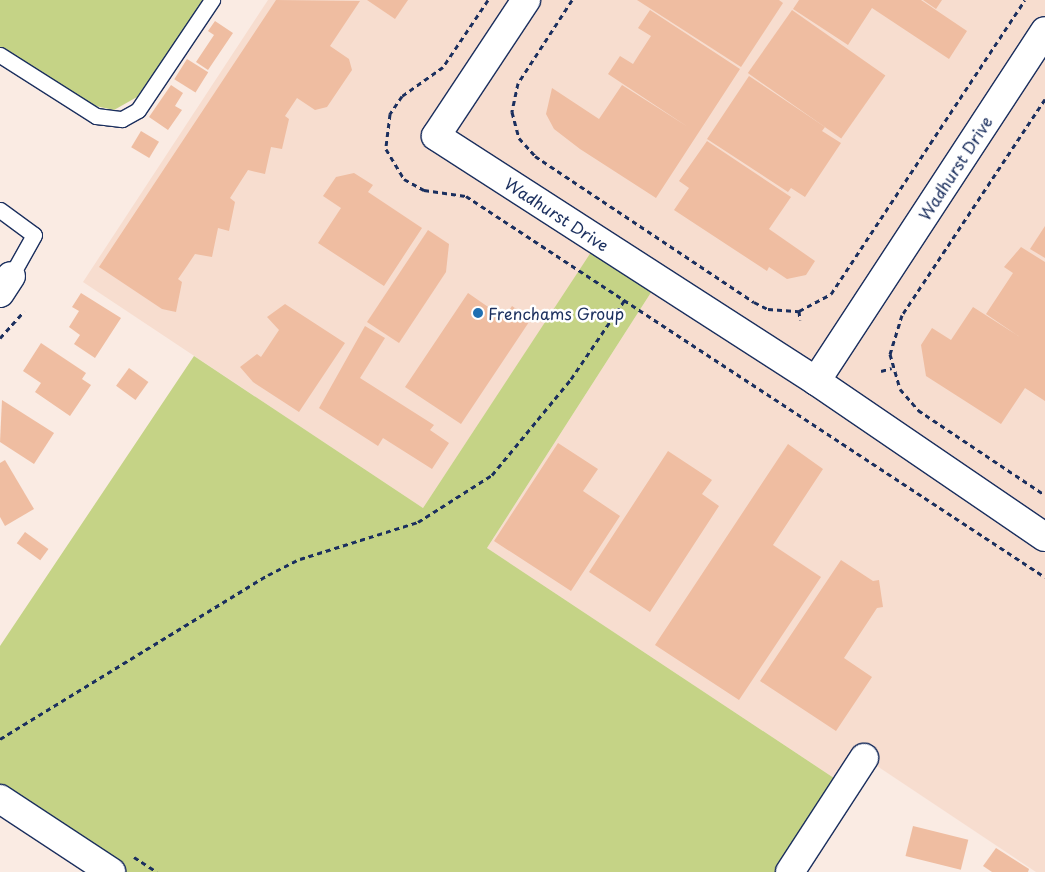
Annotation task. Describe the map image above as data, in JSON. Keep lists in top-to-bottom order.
{
  "streets": {
    "street": ["Wadhurst Drive"]
  },
  "places": ["Frenchams Group"]
}
